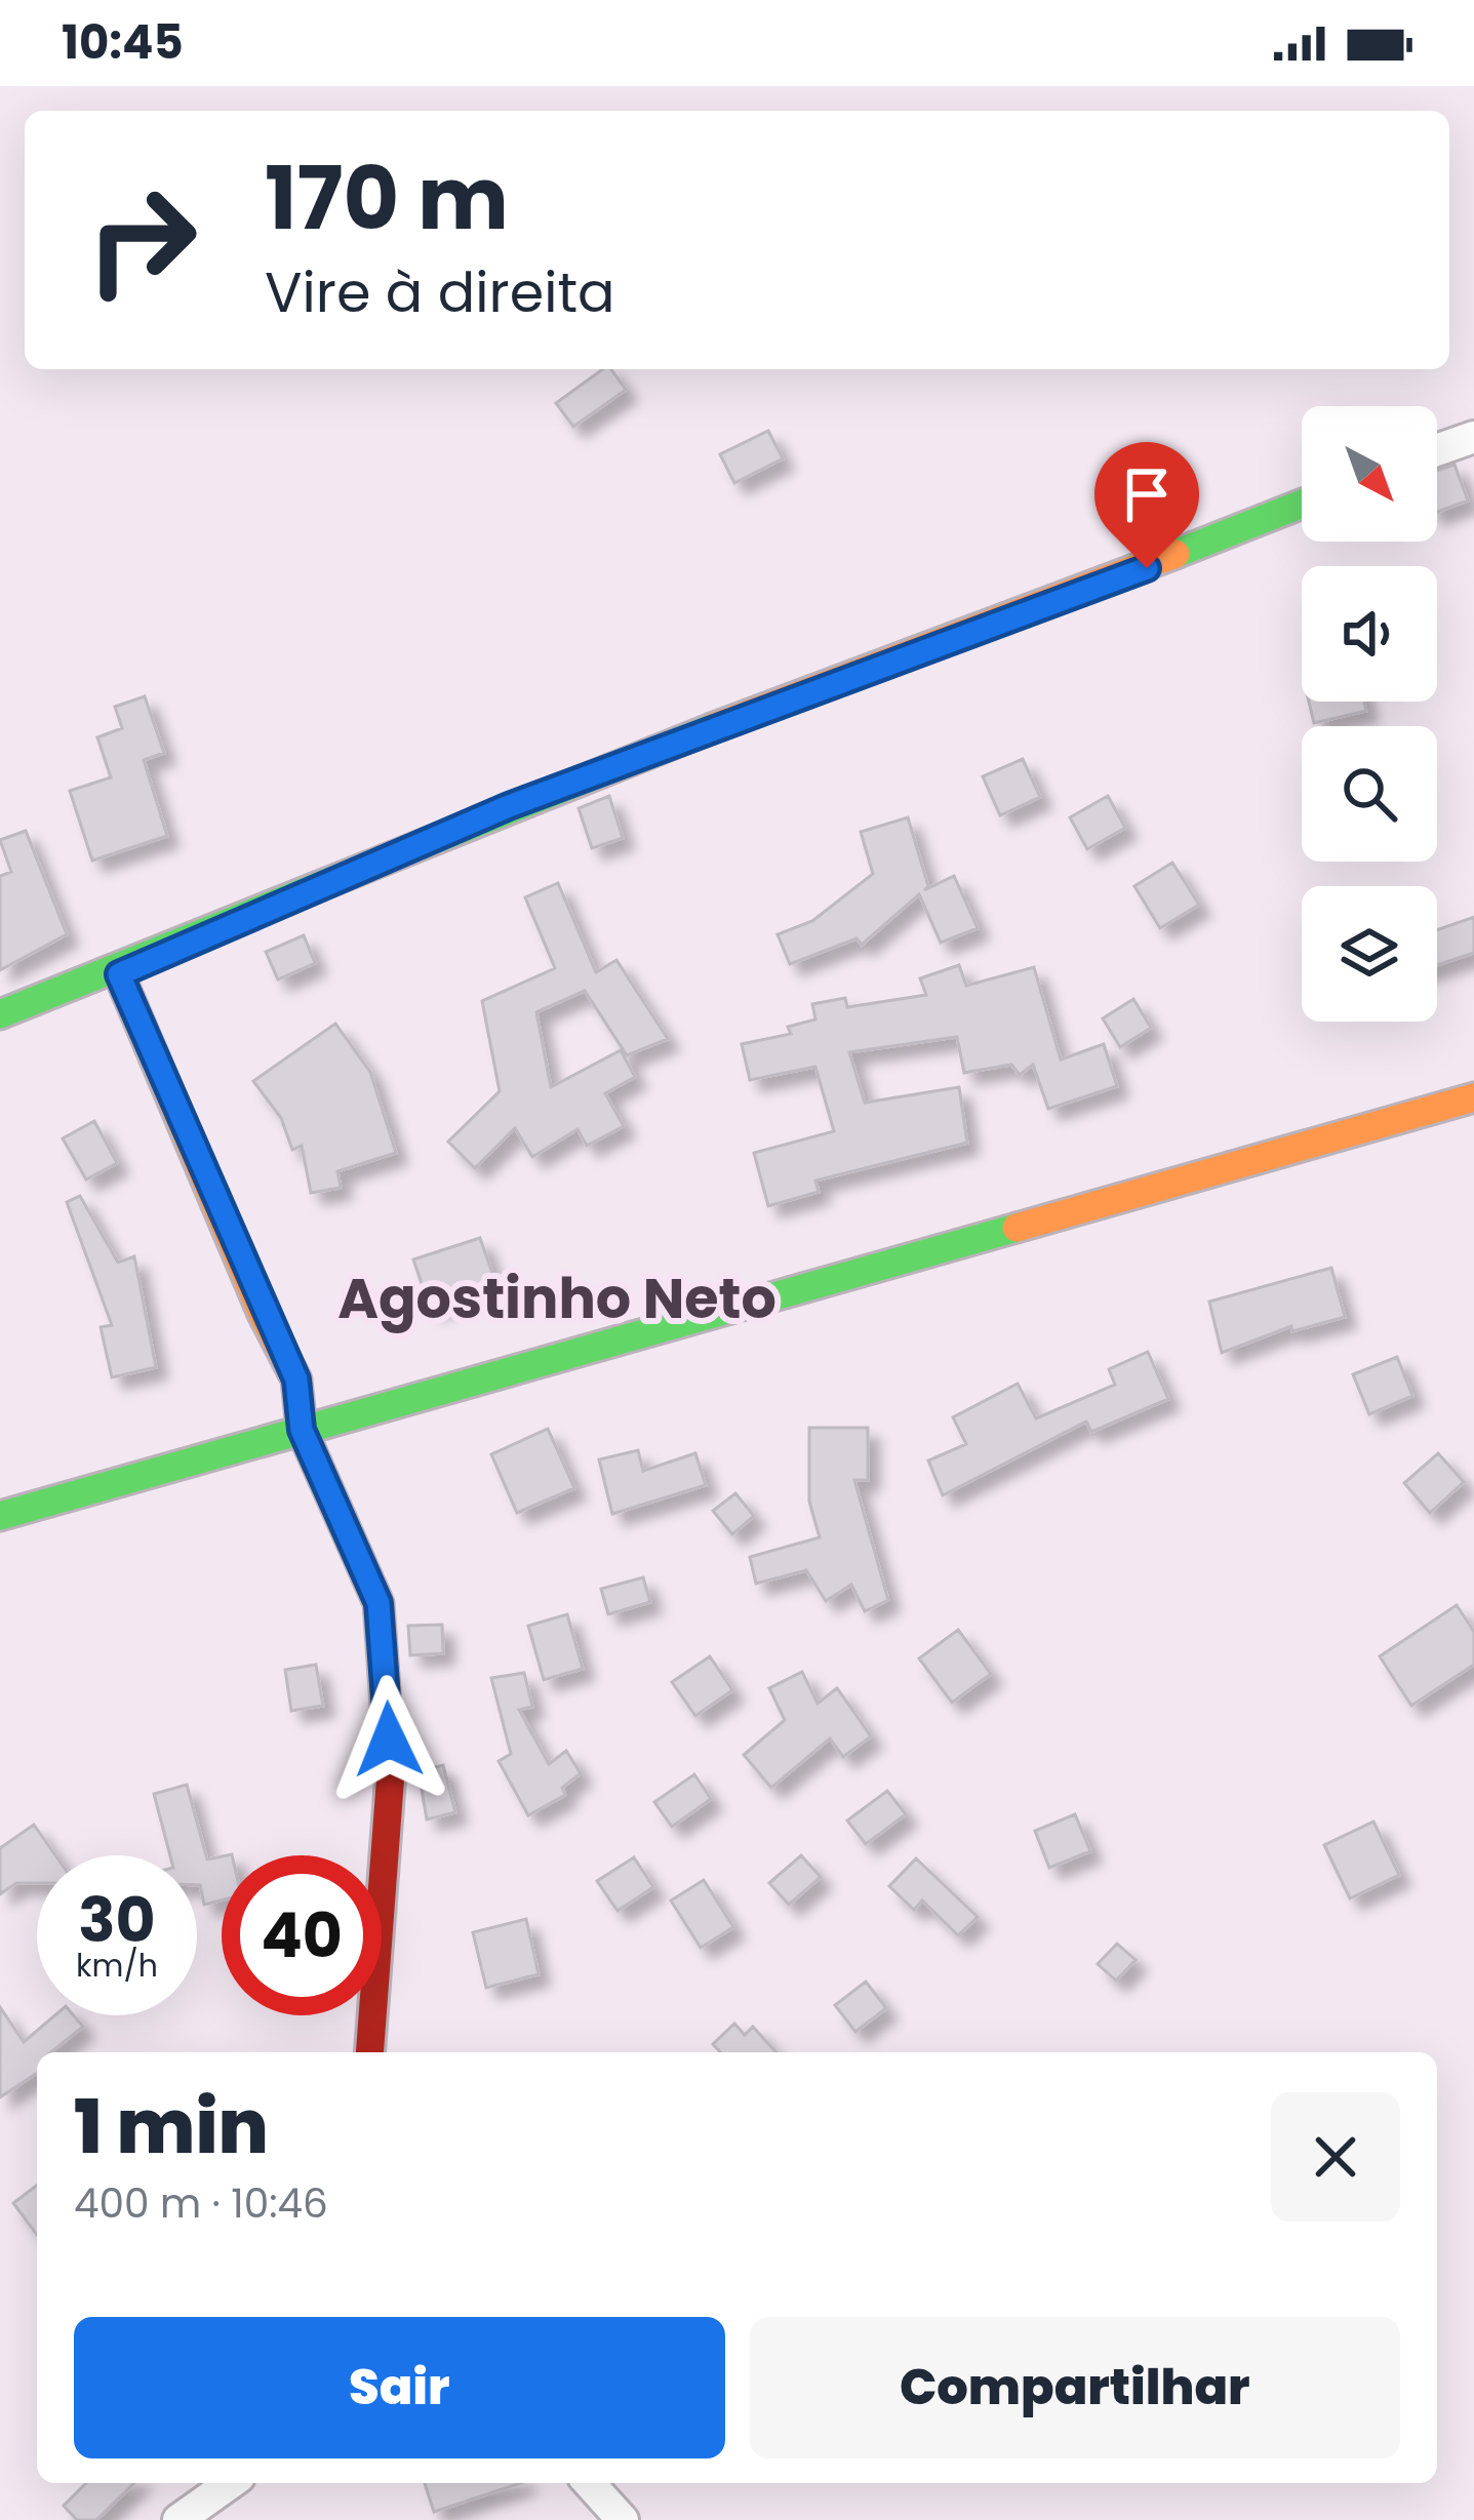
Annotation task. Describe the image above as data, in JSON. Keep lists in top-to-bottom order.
{
  "districts": ["Agostinho Neto"],
  "north": "bottom right",
  "page": {
    "status": "10:45",
    "turn": ["170 m", "Vire à direita"],
    "speed": "30 km/h",
    "limit": "40",
    "heading": ["1 min", "400 m · 10:46"],
    "buttons": ["Sair", "Compartilhar"]
  }
}
